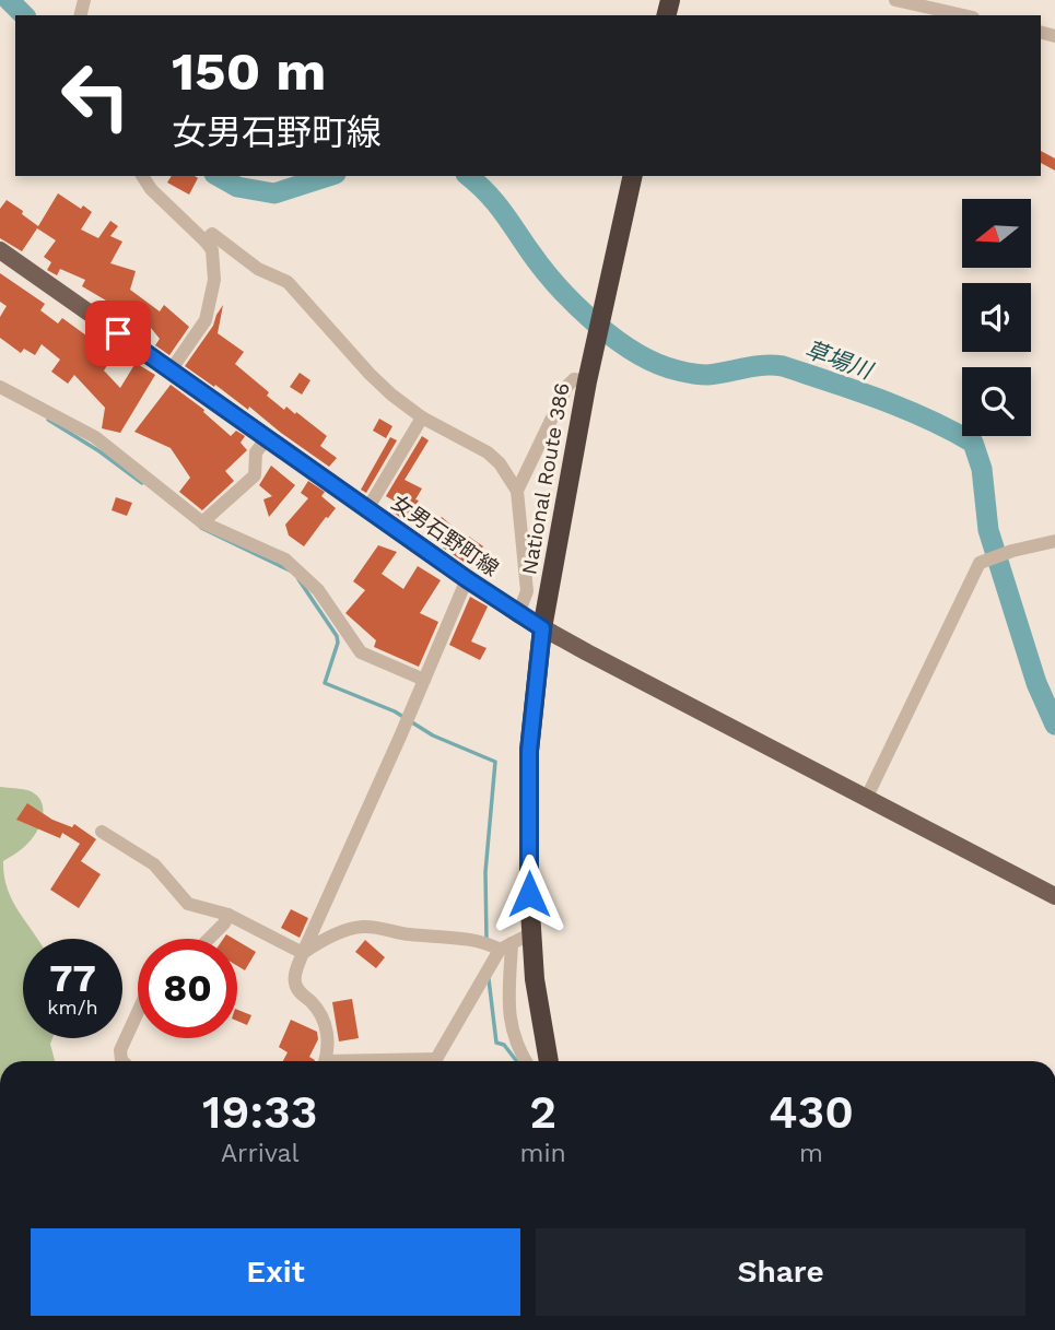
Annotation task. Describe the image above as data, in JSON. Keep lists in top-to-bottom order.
{
  "streets": {
    "highway": ["National Route 386"],
    "main road": ["女男石野町線"]
  },
  "crossings": [
    ["National Route 386", "女男石野町線"]
  ],
  "water": ["草場川"],
  "north": "left",
  "page": {
    "turn": ["150 m", "女男石野町線"],
    "speed": "77 km/h",
    "limit": "80",
    "eta": [
      "19:33",
      "Arrival",
      "2",
      "min",
      "430",
      "m"
    ],
    "buttons": ["Exit", "Share"]
  }
}
